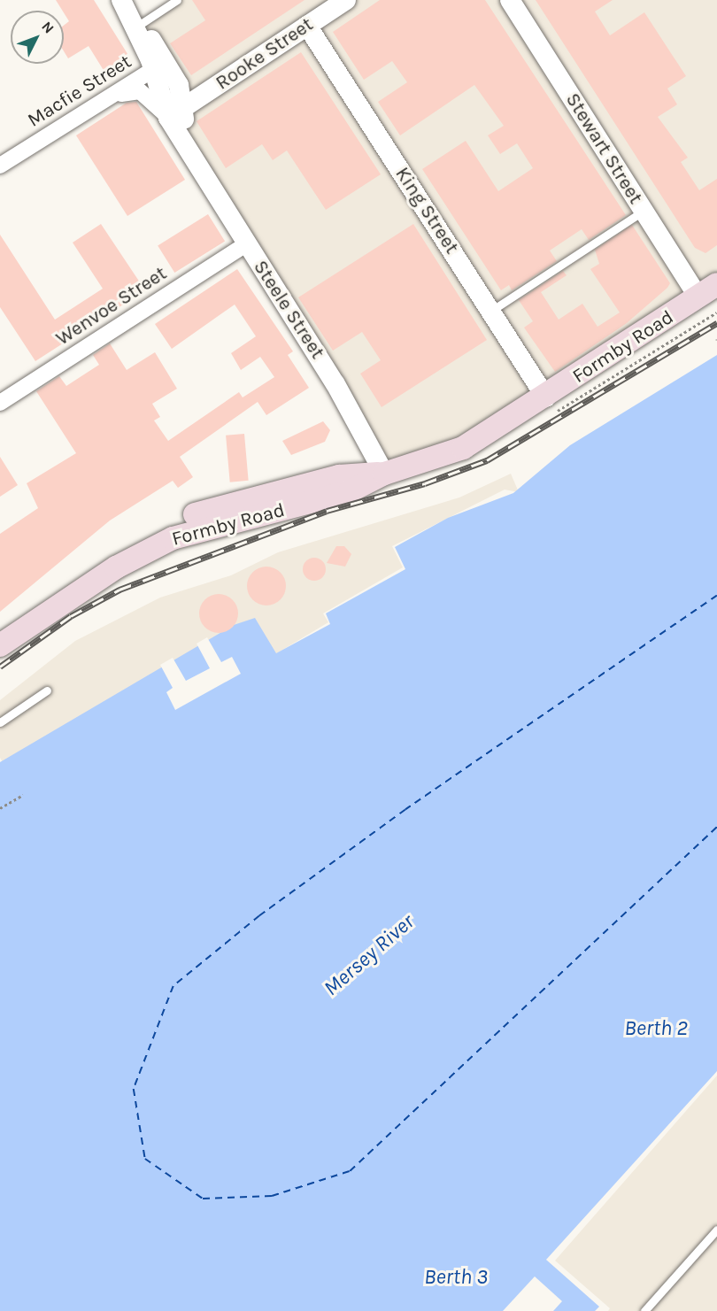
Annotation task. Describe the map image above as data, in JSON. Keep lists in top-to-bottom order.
{
  "streets": {
    "main road": ["Formby Road"],
    "street": [
      "Rooke Street",
      "Macfie Street",
      "Stewart Street",
      "King Street",
      "Wenvoe Street",
      "Steele Street"
    ]
  },
  "crossings": [
    ["Rooke Street", "King Street"],
    ["Rooke Street", "Steele Street"],
    ["Macfie Street", "Steele Street"],
    ["Stewart Street", "Formby Road"],
    ["King Street", "Formby Road"],
    ["Wenvoe Street", "Steele Street"],
    ["Steele Street", "Formby Road"]
  ],
  "water": ["Mersey River", "Berth 2", "Berth 3"],
  "north": "top right"
}
